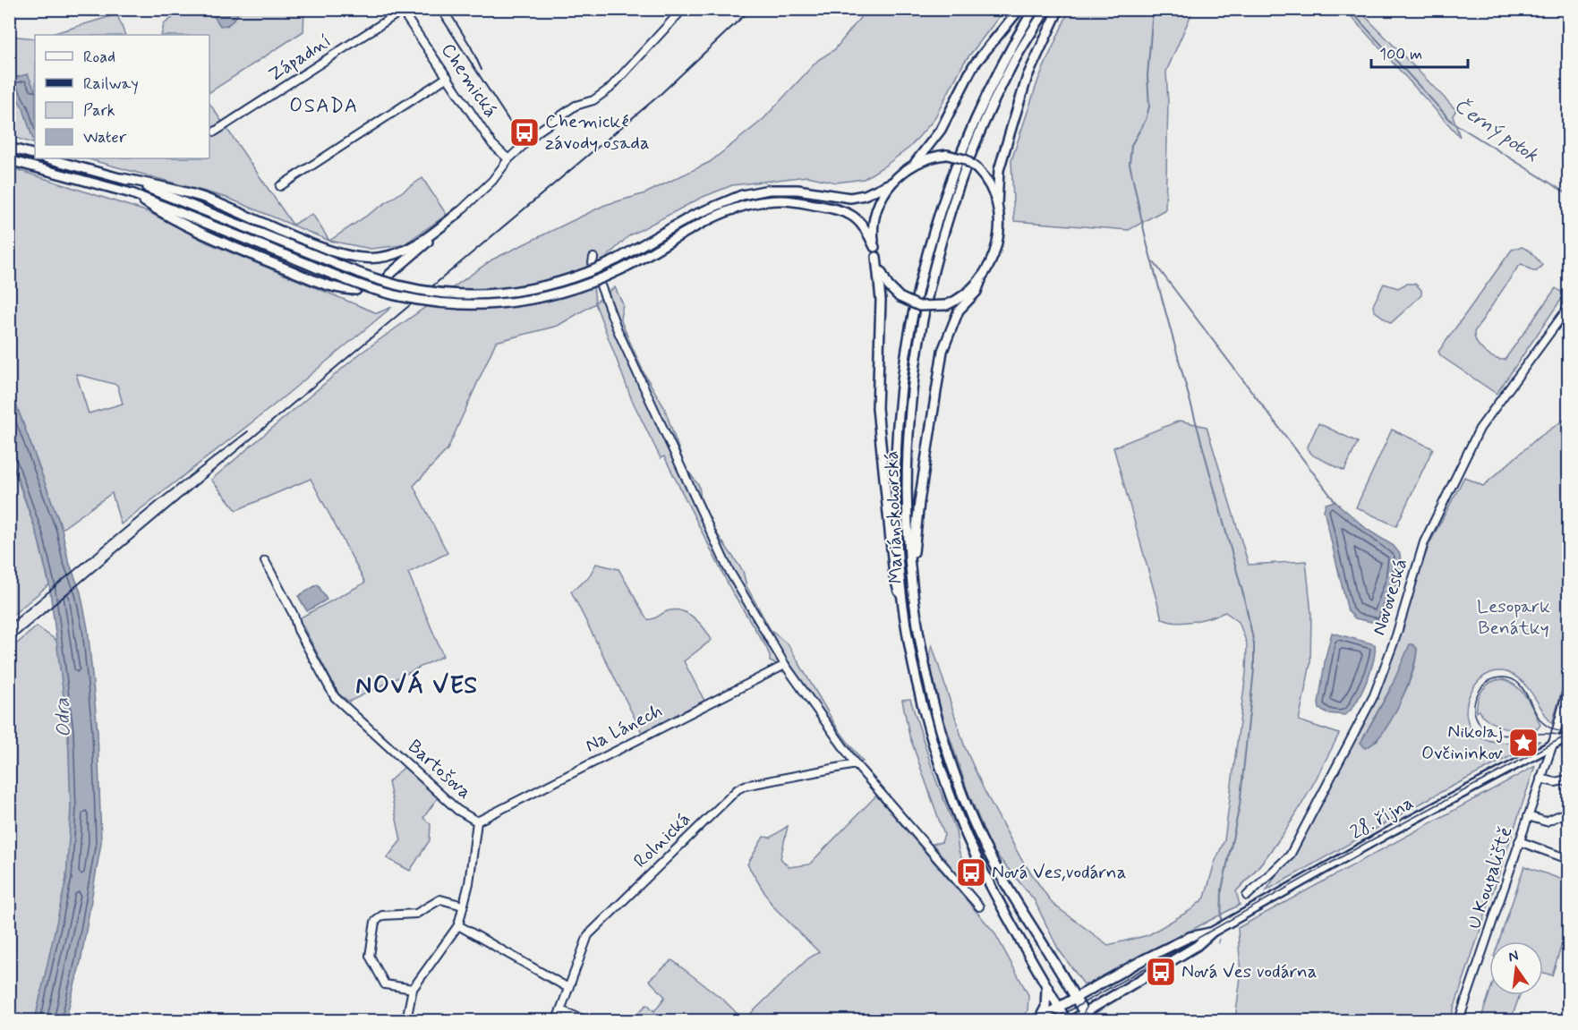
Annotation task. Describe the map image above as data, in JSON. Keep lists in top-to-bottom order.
{
  "streets": {
    "main road": ["Mariánskohorská", "28. října"],
    "street": [
      "Západní",
      "Chemická",
      "Novoveská",
      "Na Lánech",
      "Bartošova",
      "Rolnická",
      "U Koupaliště"
    ]
  },
  "crossings": [
    ["Západní", "Chemická"],
    ["Mariánskohorská", "28. října"],
    ["Na Lánech", "Bartošova"],
    ["28. října", "U Koupaliště"]
  ],
  "districts": ["OSADA", "NOVÁ VES"],
  "water": ["Černý potok", "Odra"],
  "parks": ["Lesopark Benátky"],
  "places": {
    "bus stop": ["Chemické závody osada", "Nová Ves,vodárna", "Nová Ves vodárna"],
    "place": ["Nikolaj Ovčininkov"]
  },
  "legend": [
    "Road",
    "Railway",
    "Park",
    "Water"
  ],
  "scale_bar": "100 m",
  "north": "top"
}
